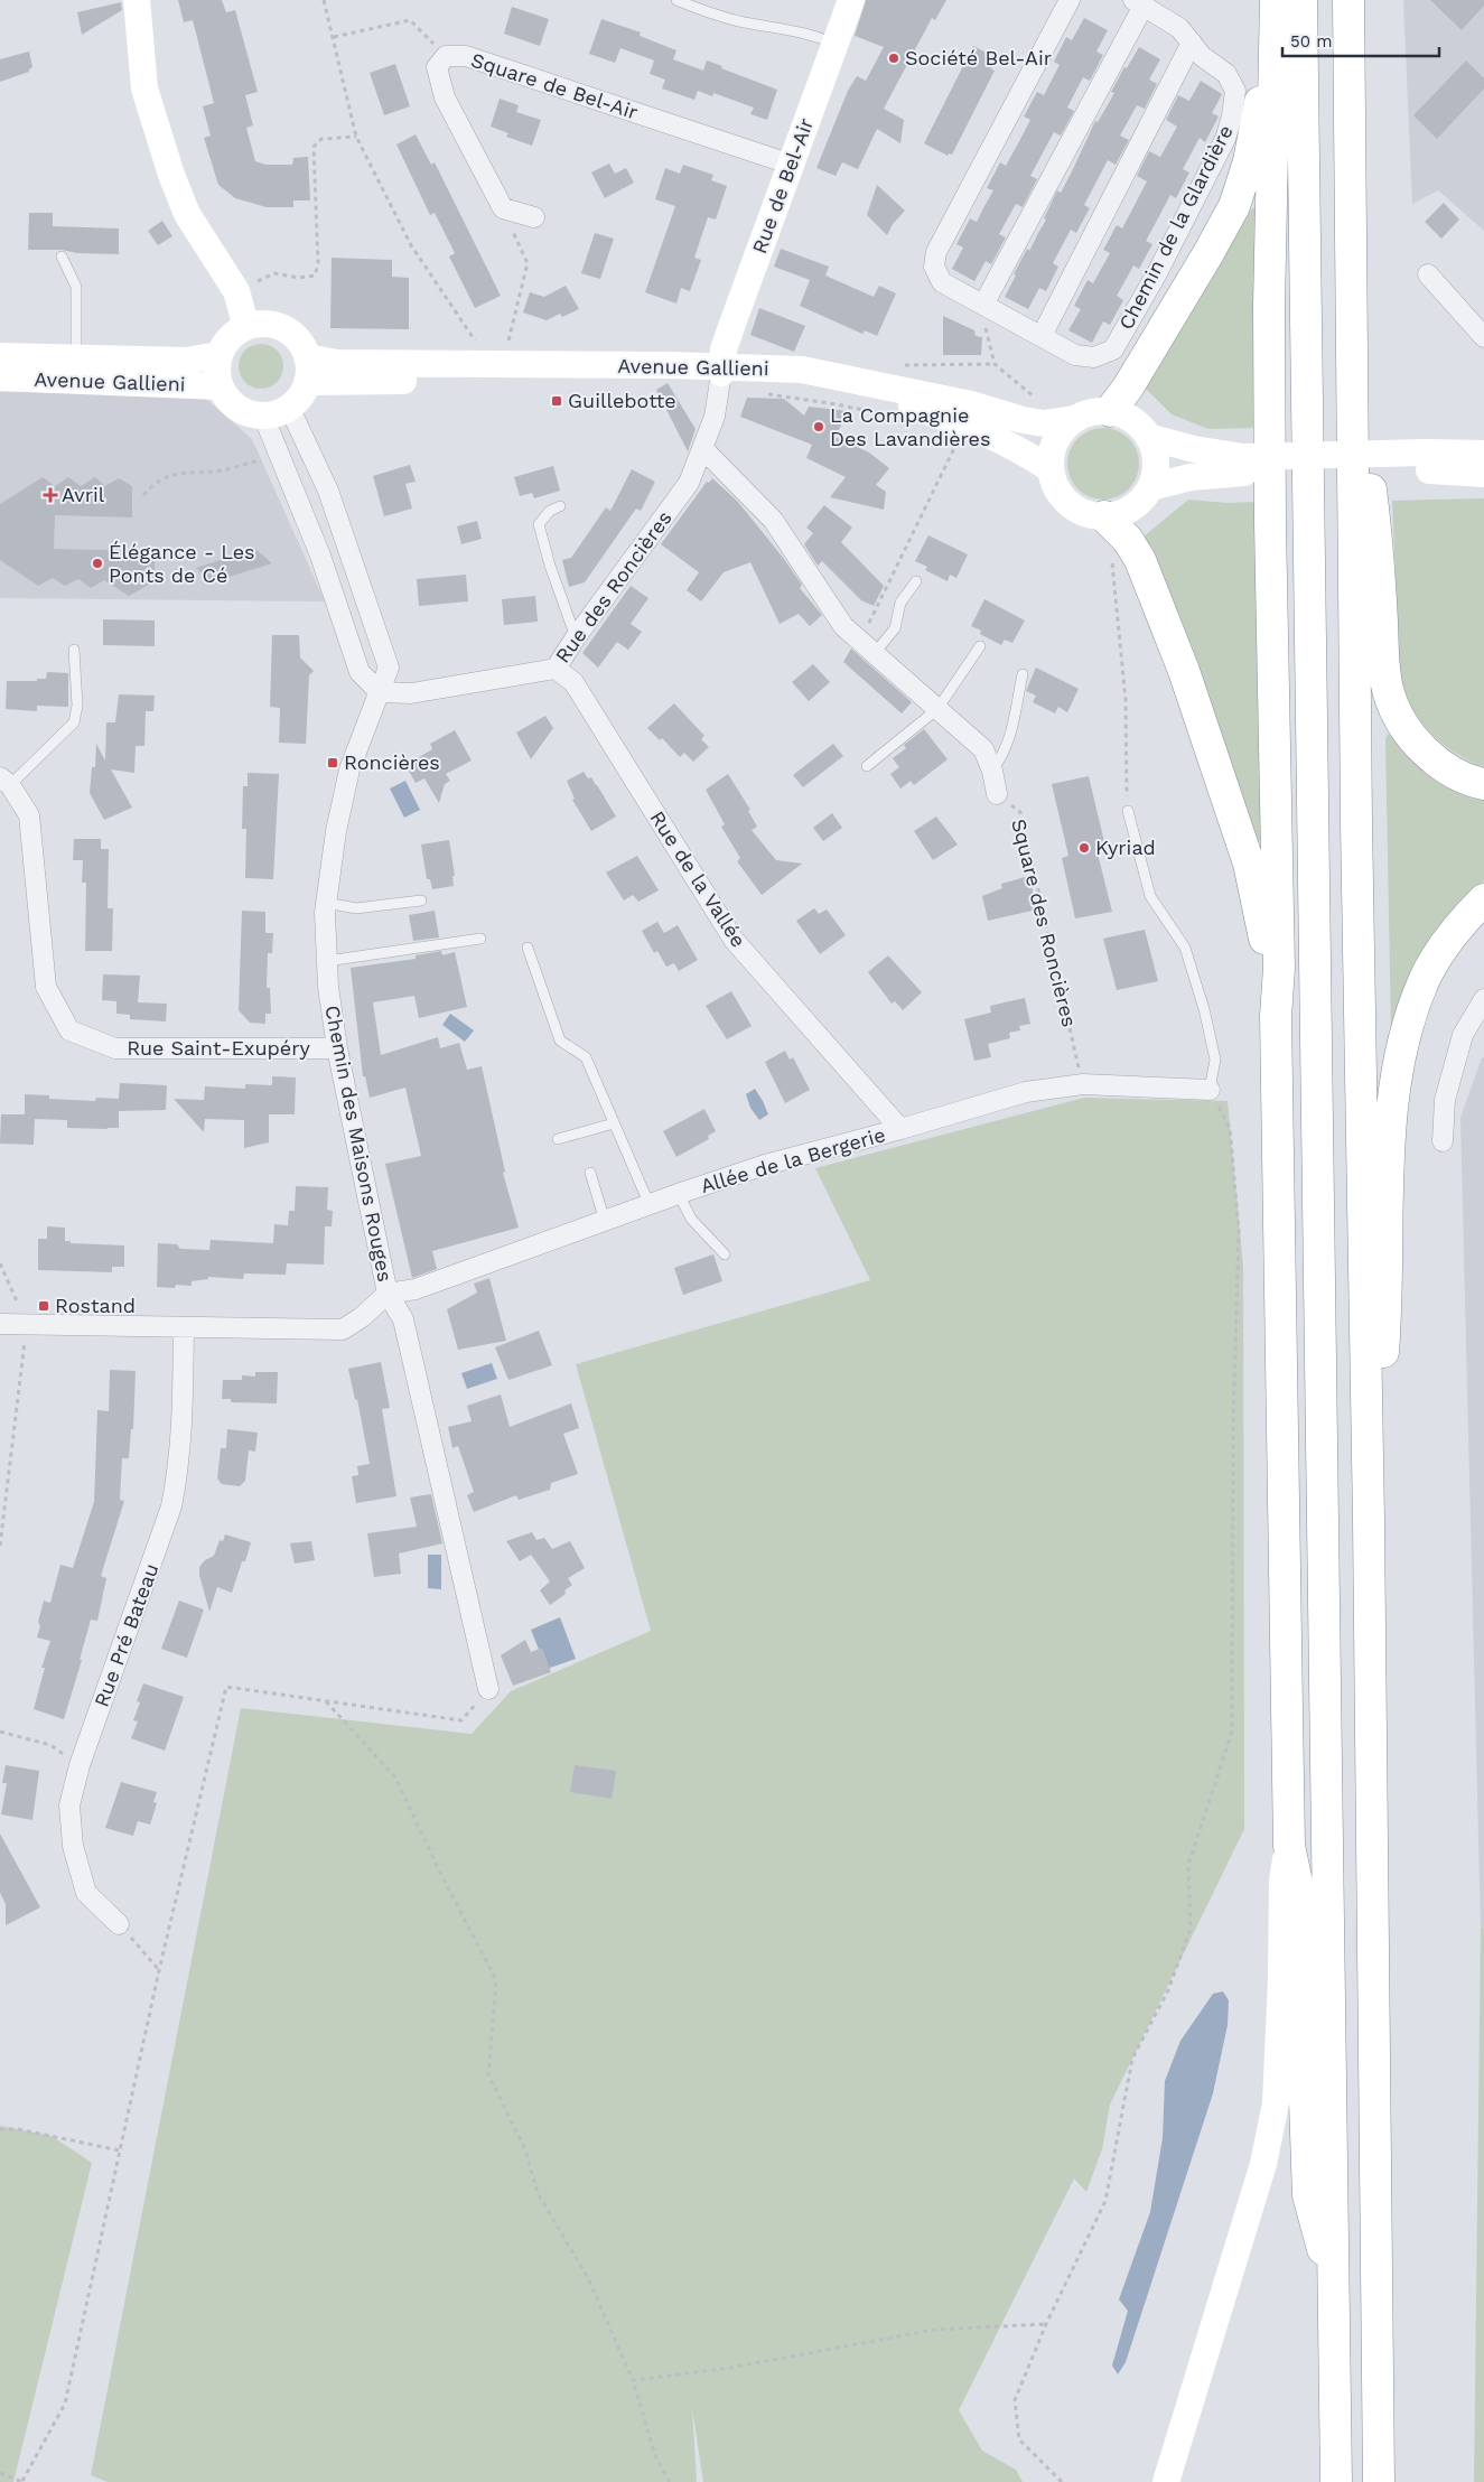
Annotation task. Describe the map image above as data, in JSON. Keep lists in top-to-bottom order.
{
  "streets": {
    "main road": ["Rue de Bel-Air", "Avenue Gallieni"],
    "street": [
      "Square de Bel-Air",
      "Chemin de la Glardière",
      "Rue des Roncières",
      "Rue de la Vallée",
      "Square des Roncières",
      "Rue Saint-Exupéry",
      "Chemin des Maisons Rouges",
      "Allée de la Bergerie",
      "Rue Pré Bateau"
    ]
  },
  "crossings": [
    ["Square de Bel-Air", "Rue de Bel-Air"],
    ["Rue de Bel-Air", "Avenue Gallieni"],
    ["Rue de Bel-Air", "Rue des Roncières"],
    ["Avenue Gallieni", "Rue des Roncières"],
    ["Avenue Gallieni", "Chemin des Maisons Rouges"],
    ["Rue des Roncières", "Rue de la Vallée"],
    ["Rue des Roncières", "Square des Roncières"],
    ["Rue des Roncières", "Chemin des Maisons Rouges"],
    ["Rue de la Vallée", "Allée de la Bergerie"],
    ["Square des Roncières", "Allée de la Bergerie"],
    ["Rue Saint-Exupéry", "Chemin des Maisons Rouges"],
    ["Chemin des Maisons Rouges", "Allée de la Bergerie"]
  ],
  "places": {
    "other": [
      "Société Bel-Air",
      "La Compagnie Des Lavandières",
      "Élégance - Les Ponts de Cé",
      "Kyriad"
    ],
    "transit": ["Guillebotte", "Roncières", "Rostand"],
    "health": ["Avril"]
  },
  "scale_bar": "50 m"
}
